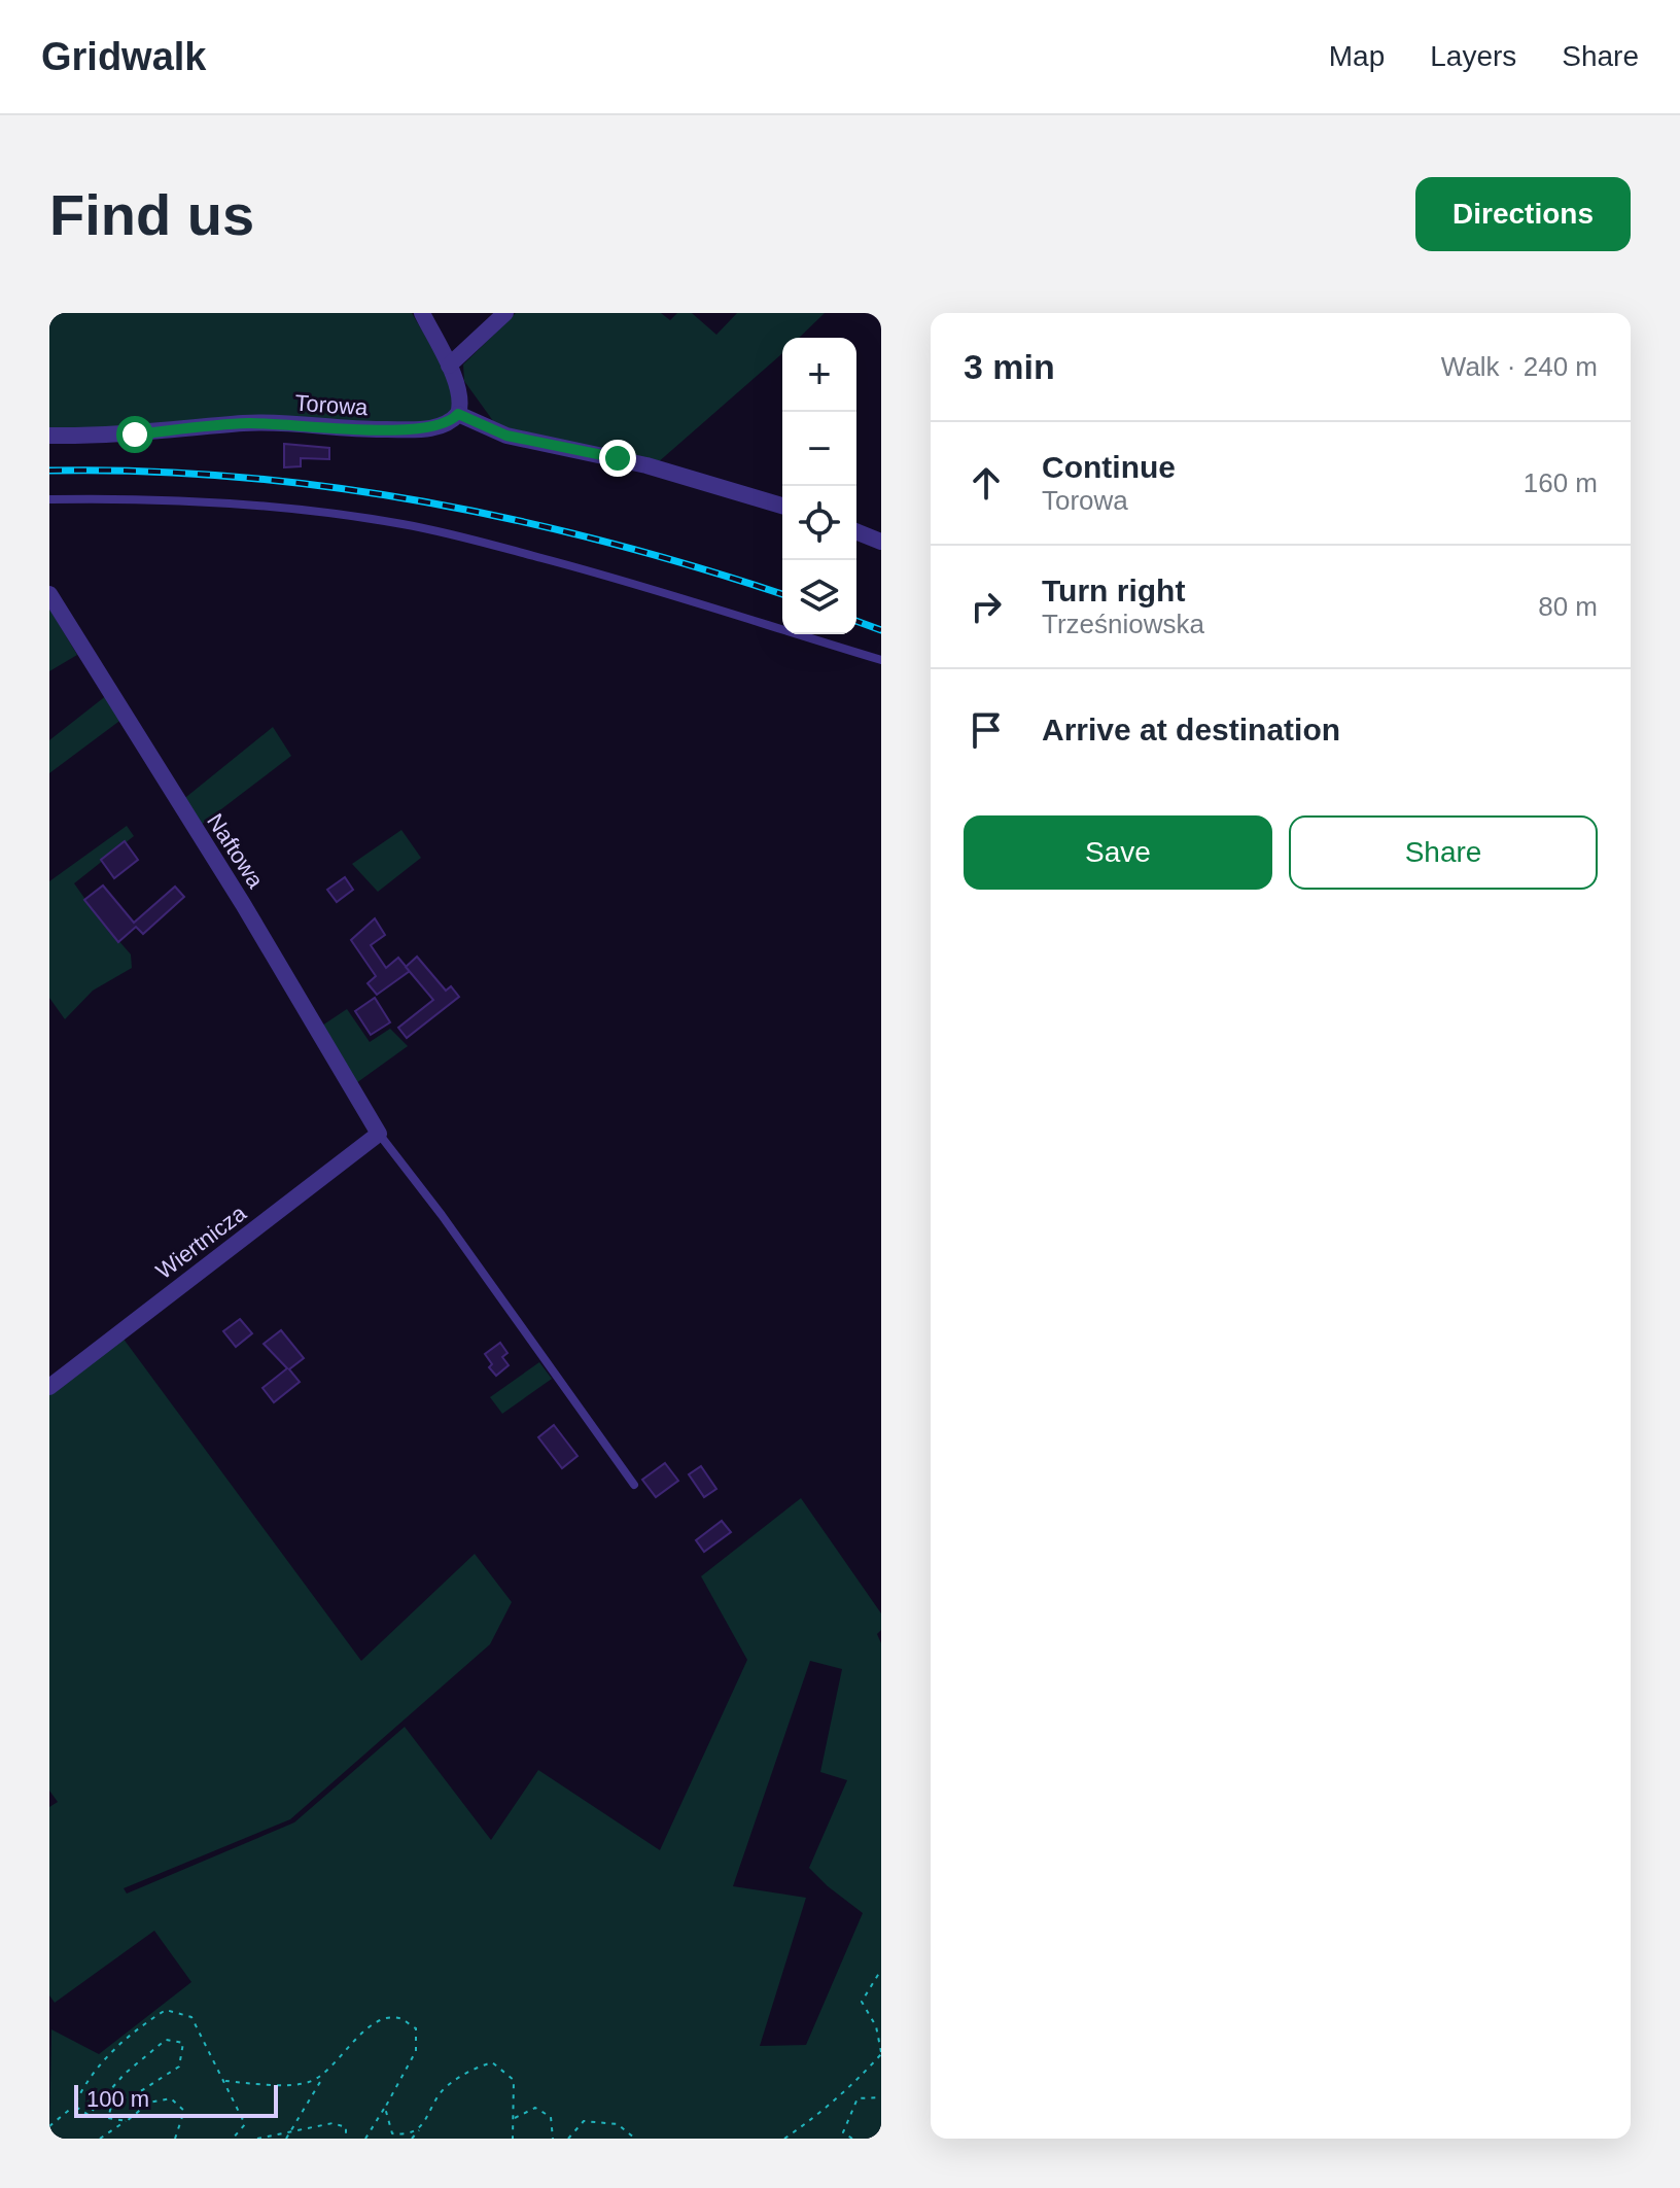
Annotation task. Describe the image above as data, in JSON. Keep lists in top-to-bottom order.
{
  "streets": {
    "street": ["Torowa", "Naftowa", "Wiertnicza"]
  },
  "crossings": [
    ["Naftowa", "Wiertnicza"]
  ],
  "scale_bar": "100 m",
  "page": {
    "header": "Gridwalk",
    "nav": ["Map", "Layers", "Share"],
    "buttons": [
      "Directions",
      ["Save", "Share"]
    ],
    "title": "Find us",
    "heading": ["3 min", "Walk · 240 m"],
    "map_buttons": ["+", "−"],
    "list": [
      ["Continue", "Torowa", "160 m"],
      ["Turn right", "Trześniowska", "80 m"],
      "Arrive at destination"
    ],
    "scale": "100 m"
  }
}
